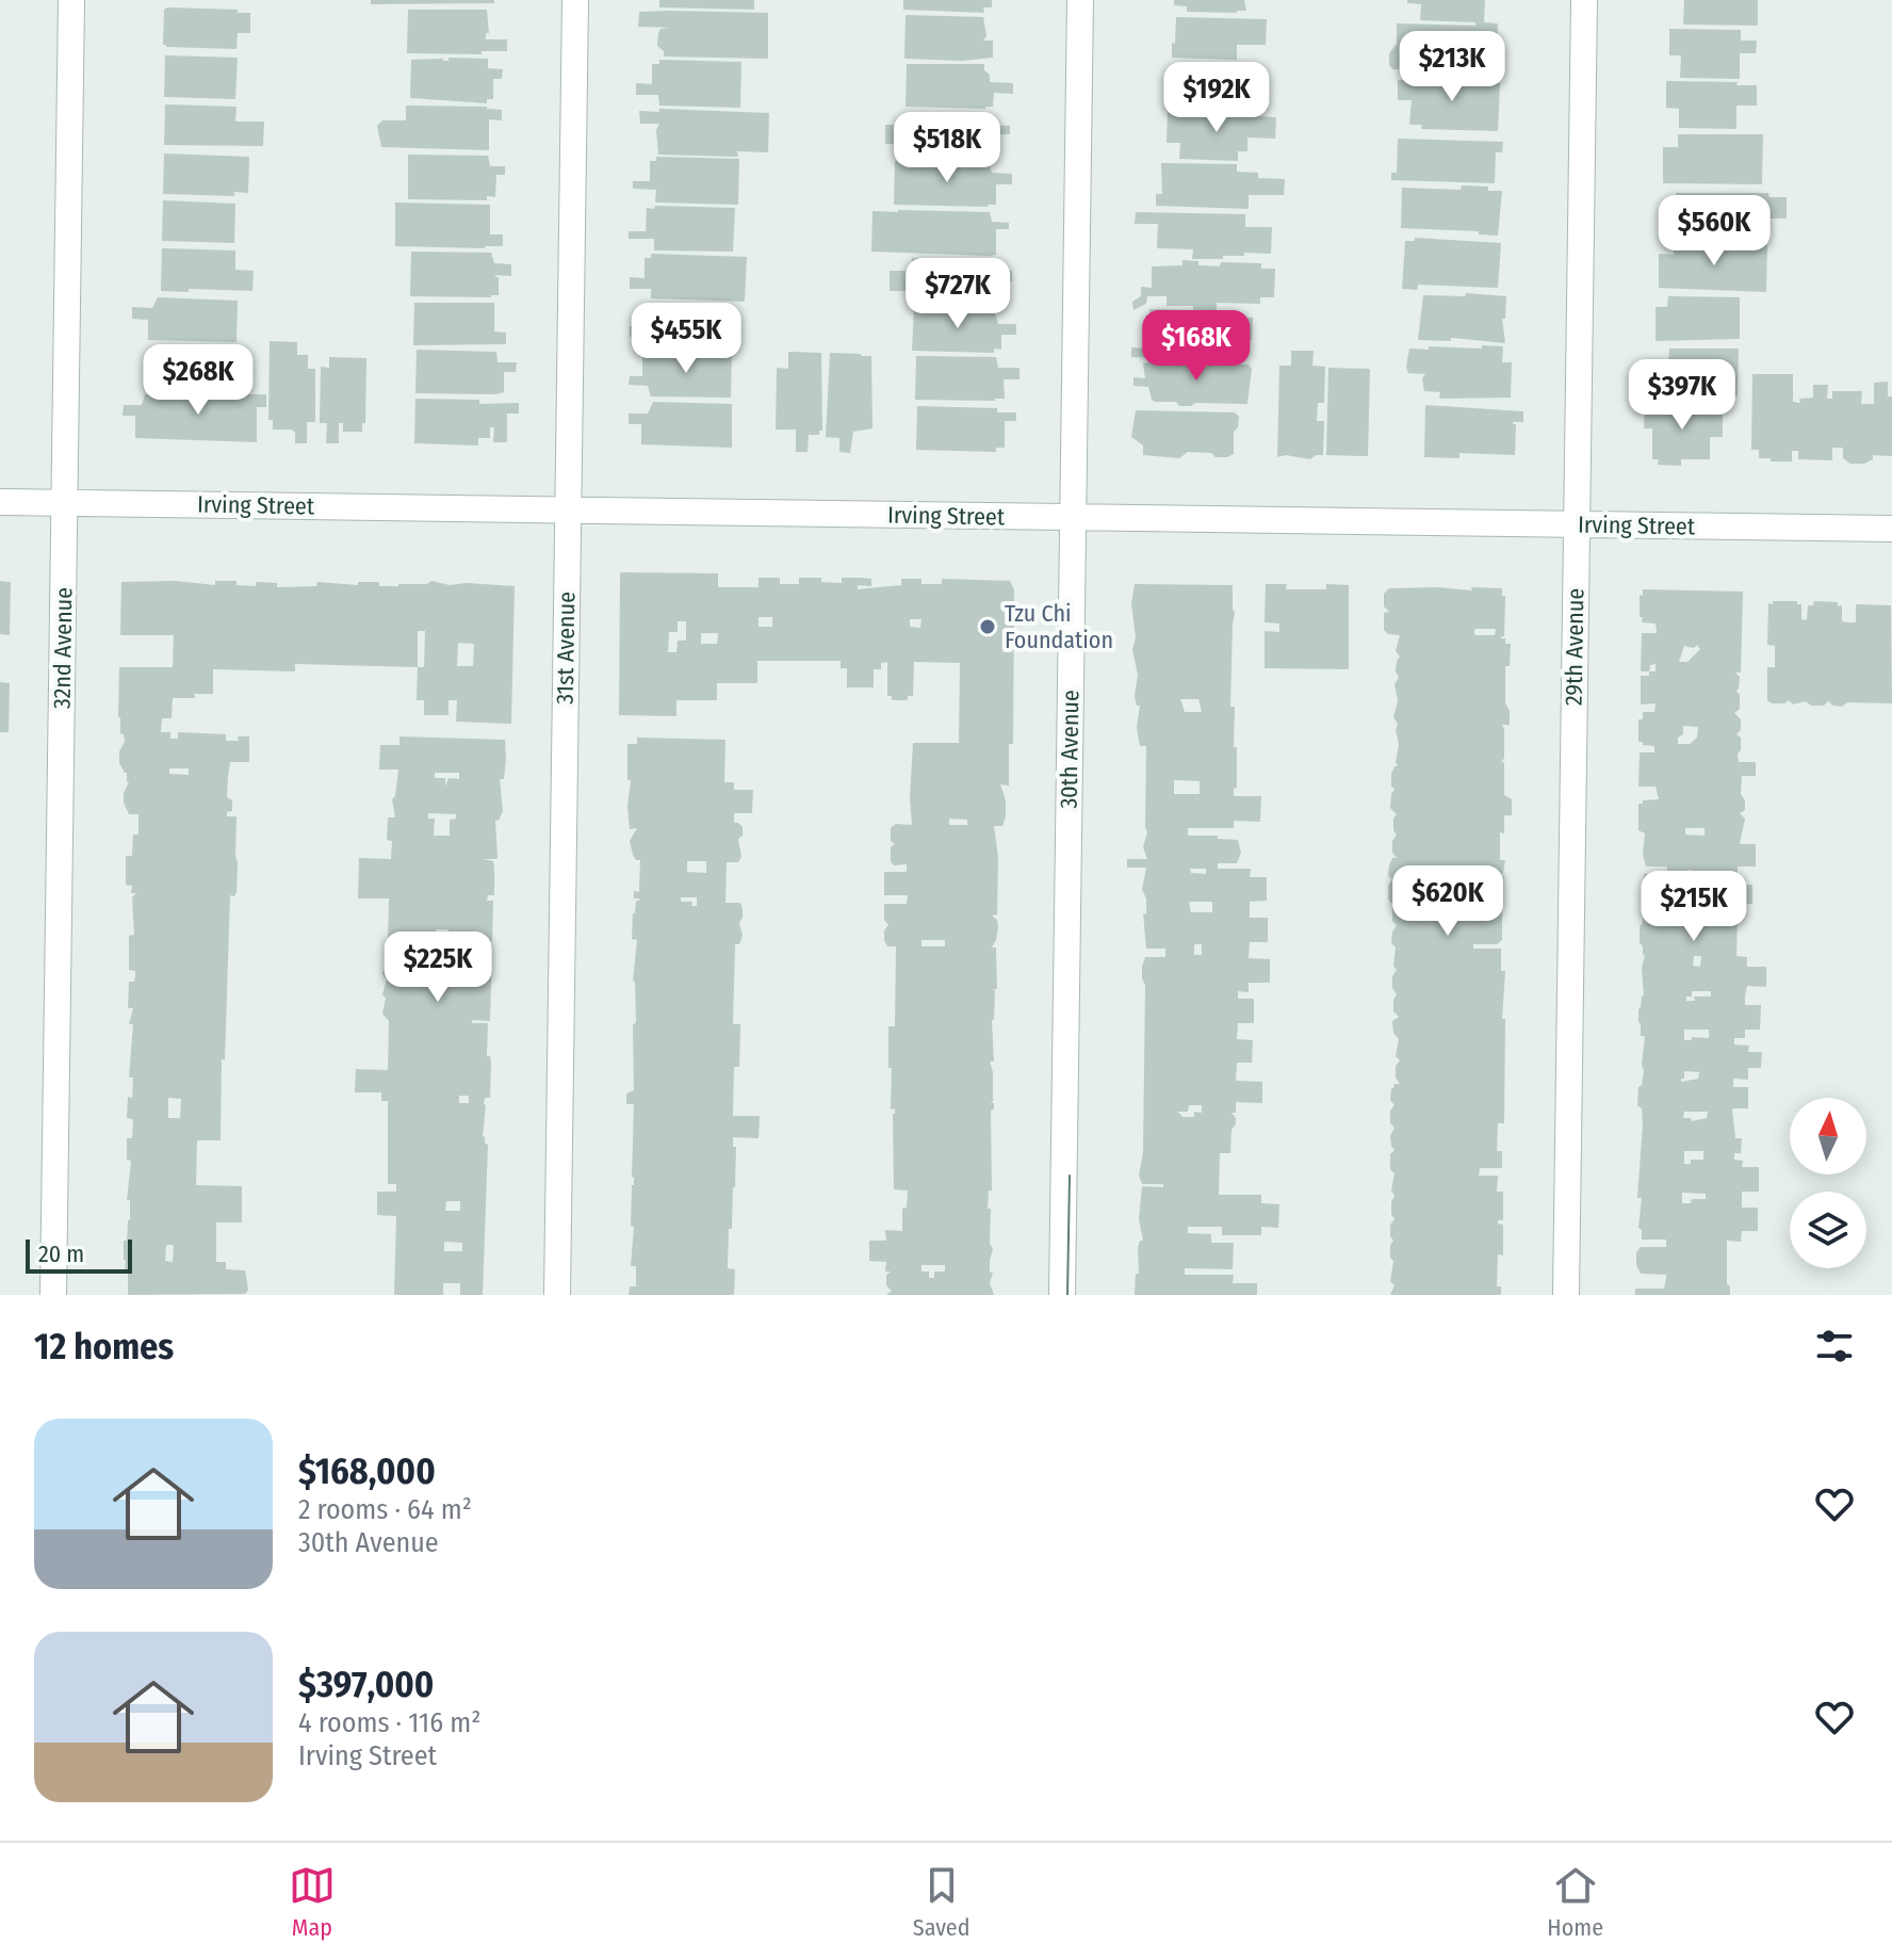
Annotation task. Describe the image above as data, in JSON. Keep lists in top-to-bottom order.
{
  "streets": {
    "street": [
      "Irving Street",
      "29th Avenue",
      "32nd Avenue",
      "31st Avenue",
      "30th Avenue"
    ]
  },
  "crossings": [
    ["Irving Street", "29th Avenue"],
    ["Irving Street", "32nd Avenue"],
    ["Irving Street", "31st Avenue"],
    ["Irving Street", "30th Avenue"]
  ],
  "places": ["Tzu Chi Foundation"],
  "scale_bar": "20 m",
  "north": "top",
  "page": {
    "price": [
      "$213K",
      "$192K",
      "$518K",
      "$560K",
      "$727K",
      "$455K",
      "$168K",
      "$268K",
      "$397K",
      "$620K",
      "$215K",
      "$225K"
    ],
    "scale": "20 m",
    "heading": "12 homes",
    "list": [
      {
        "name": "$168,000",
        "note": "2 rooms · 64 m² · 30th Avenue"
      },
      {
        "name": "$397,000",
        "note": "4 rooms · 116 m² · Irving Street"
      }
    ],
    "tabs": ["Map", "Saved", "Home"]
  }
}
